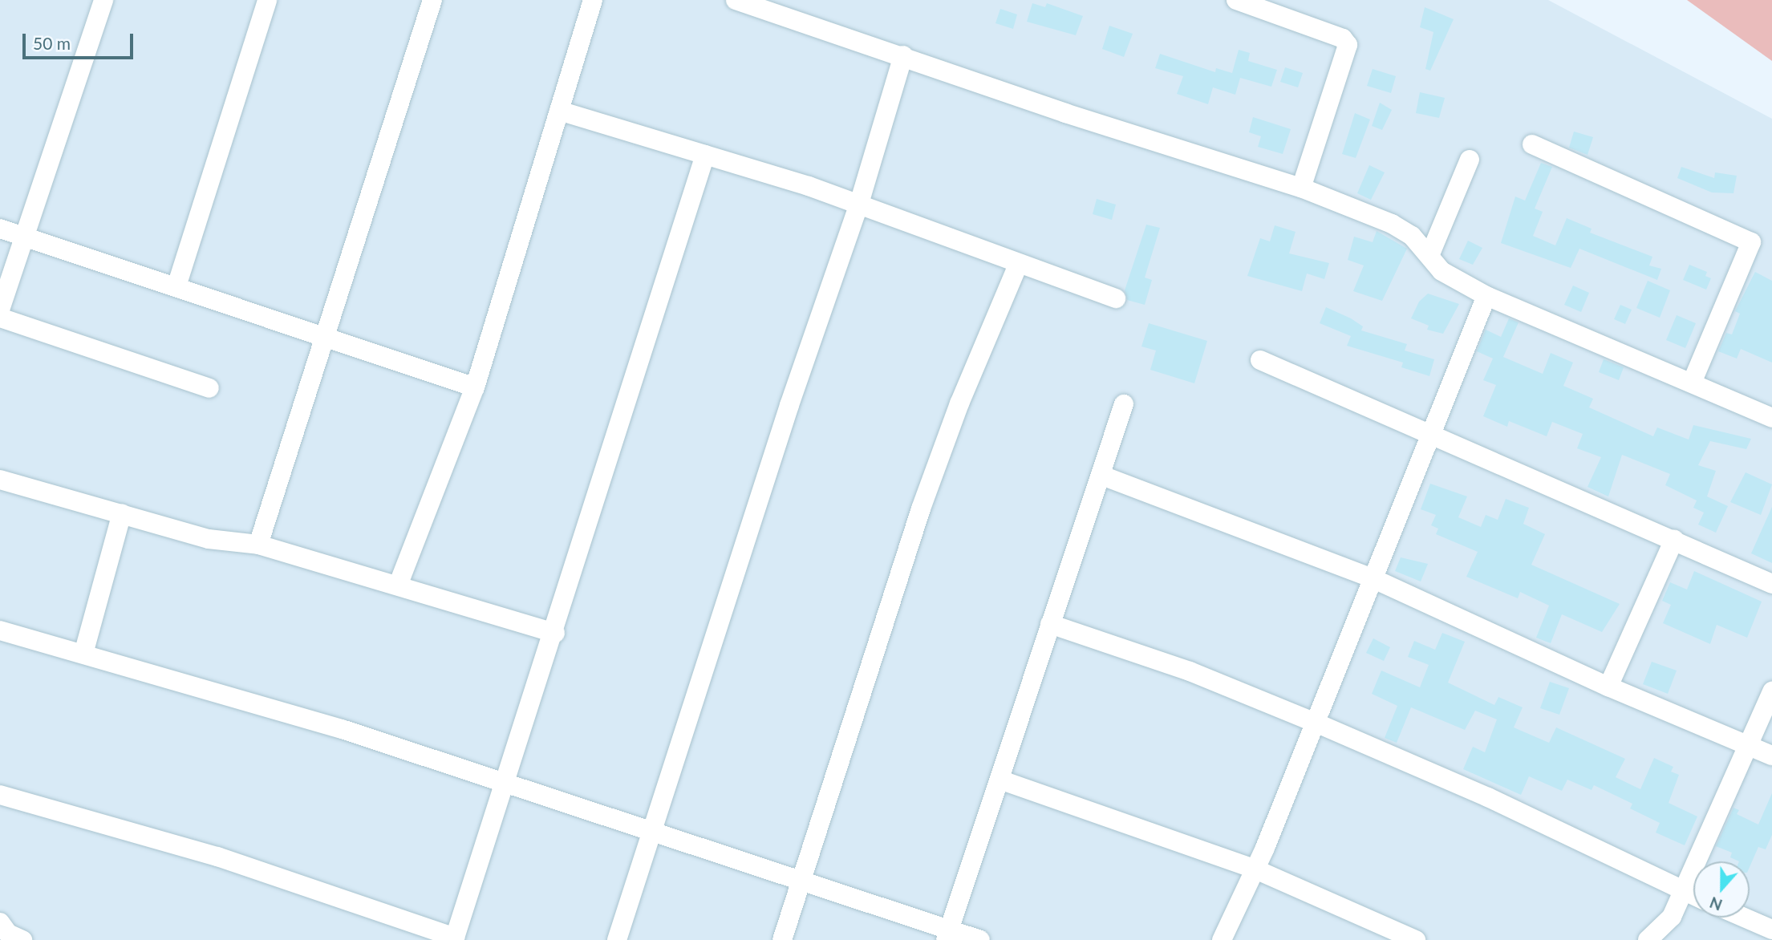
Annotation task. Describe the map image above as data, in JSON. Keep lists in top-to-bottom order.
{
  "scale_bar": "50 m",
  "north": "bottom"
}
